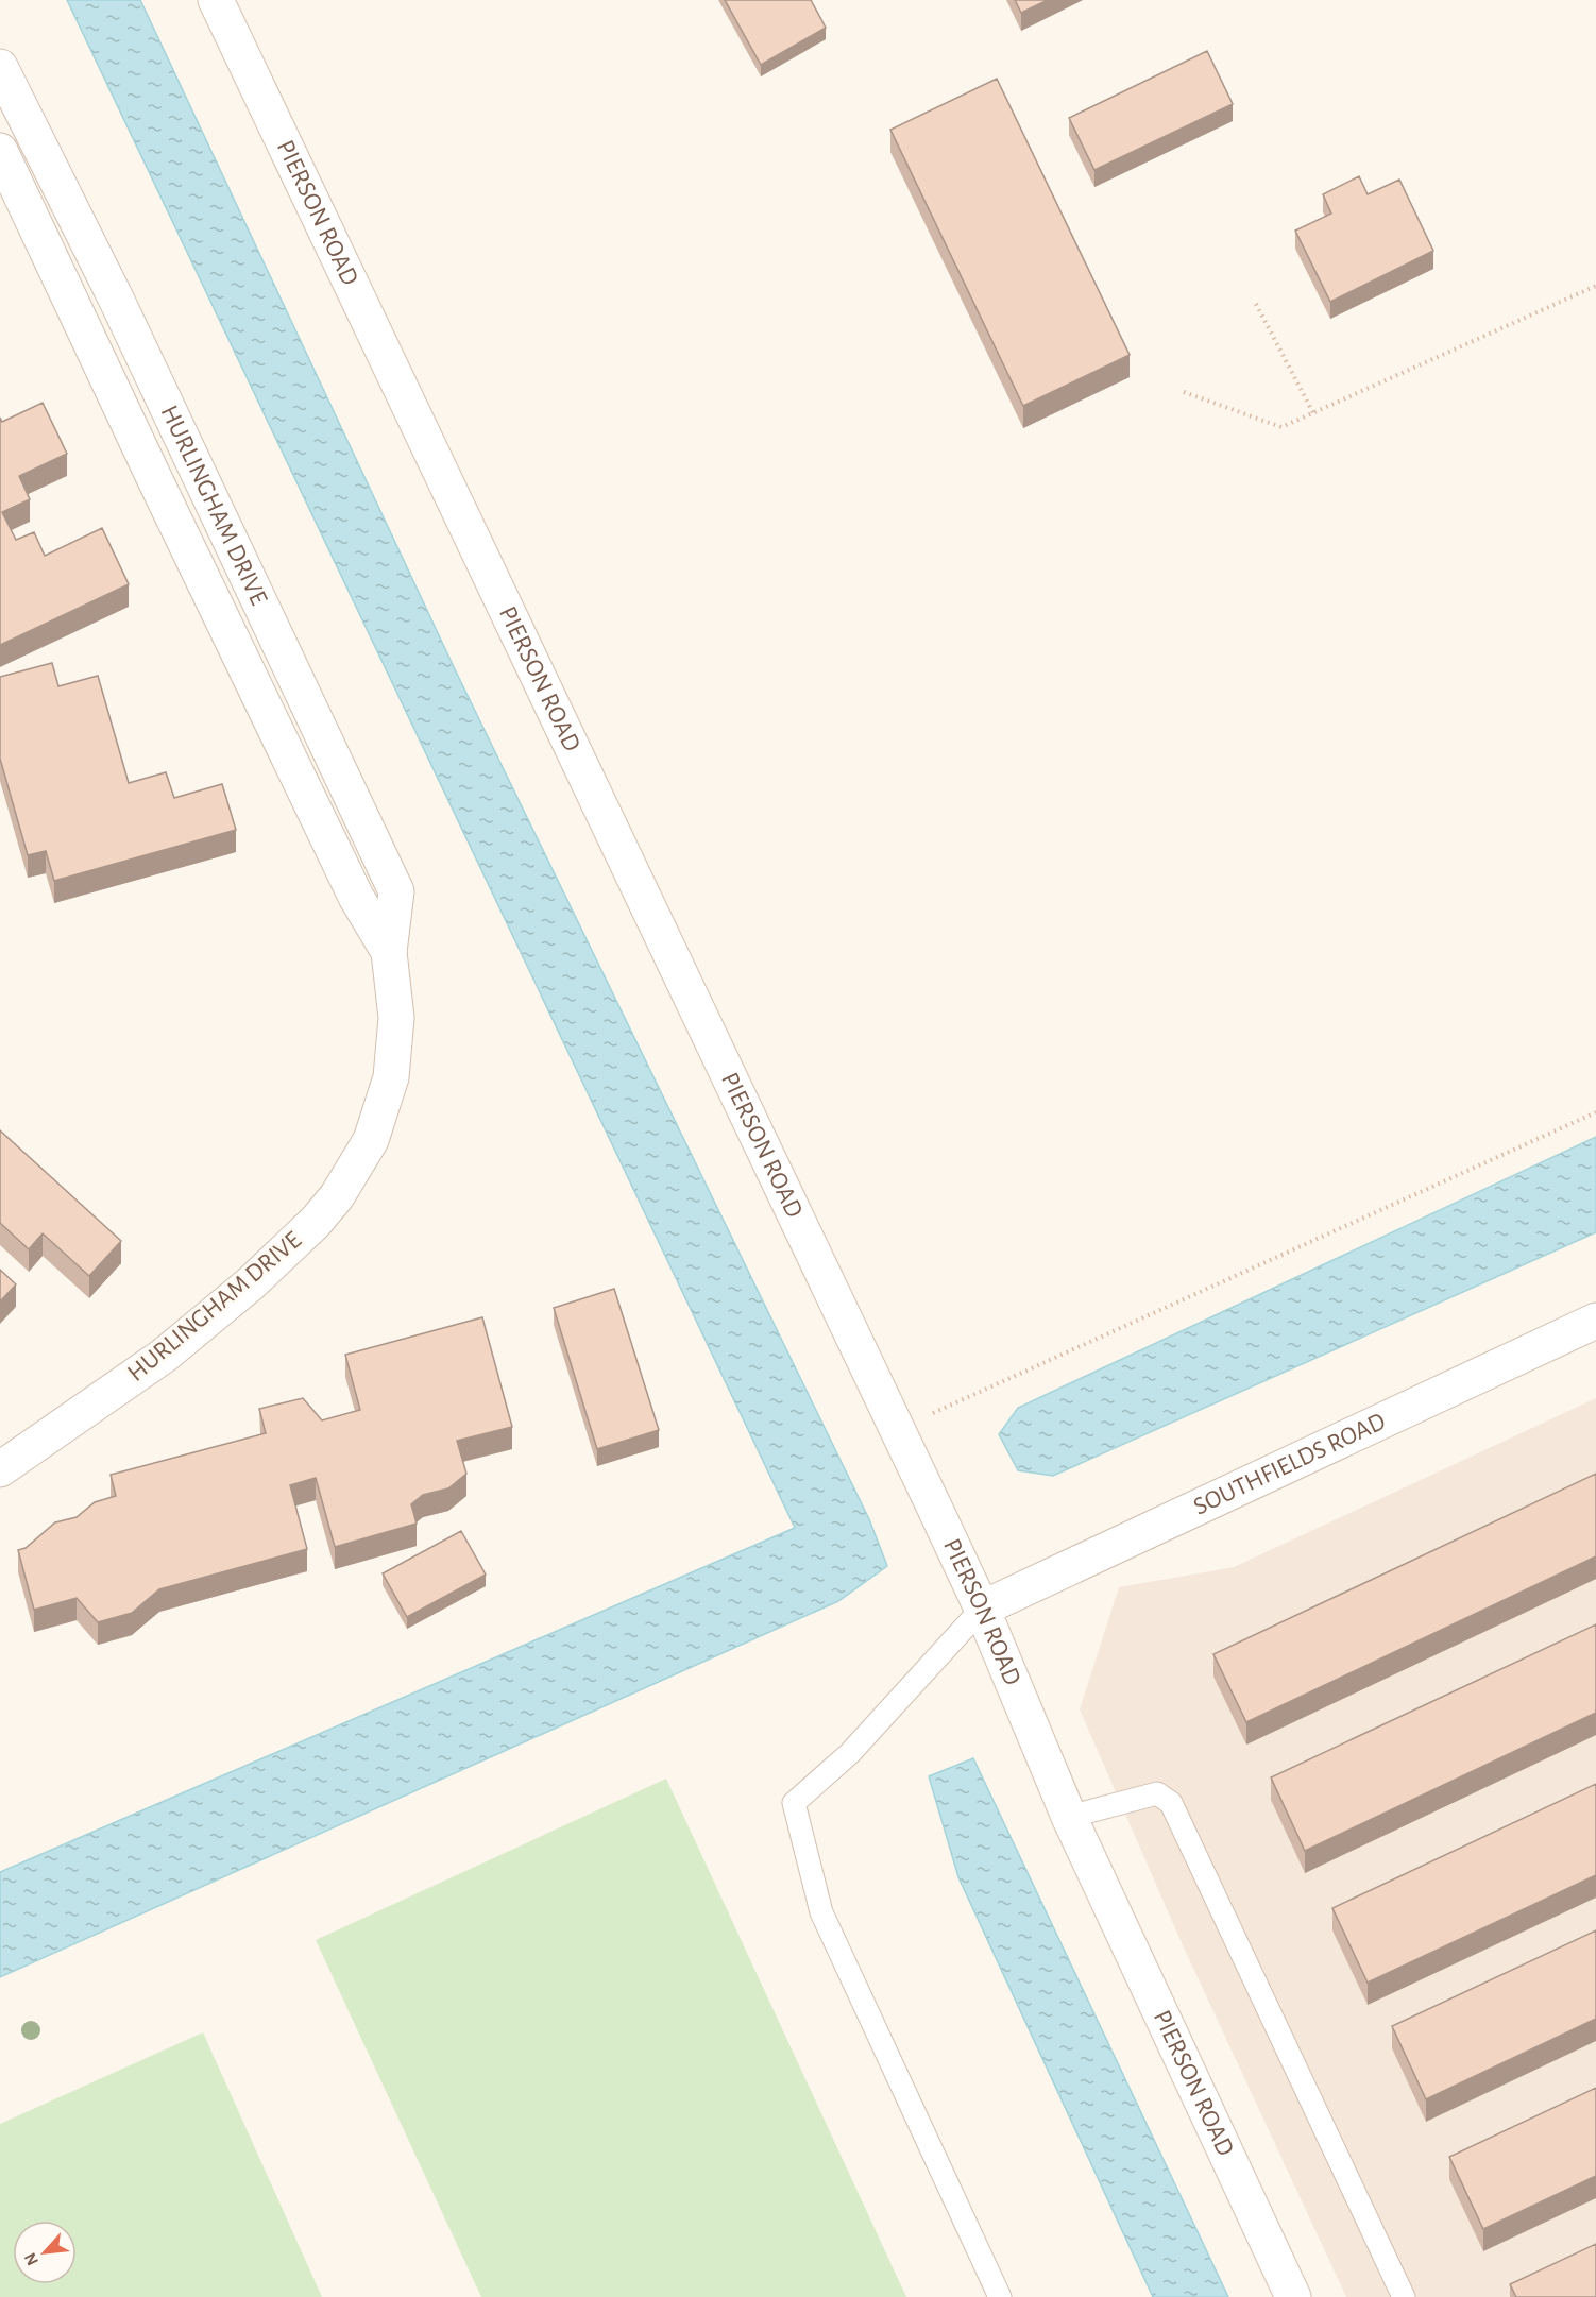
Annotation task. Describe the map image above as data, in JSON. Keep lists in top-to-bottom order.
{
  "streets": {
    "street": ["PIERSON ROAD", "HURLINGHAM DRIVE", "SOUTHFIELDS ROAD"]
  },
  "crossings": [
    ["PIERSON ROAD", "SOUTHFIELDS ROAD"]
  ],
  "north": "bottom left"
}
